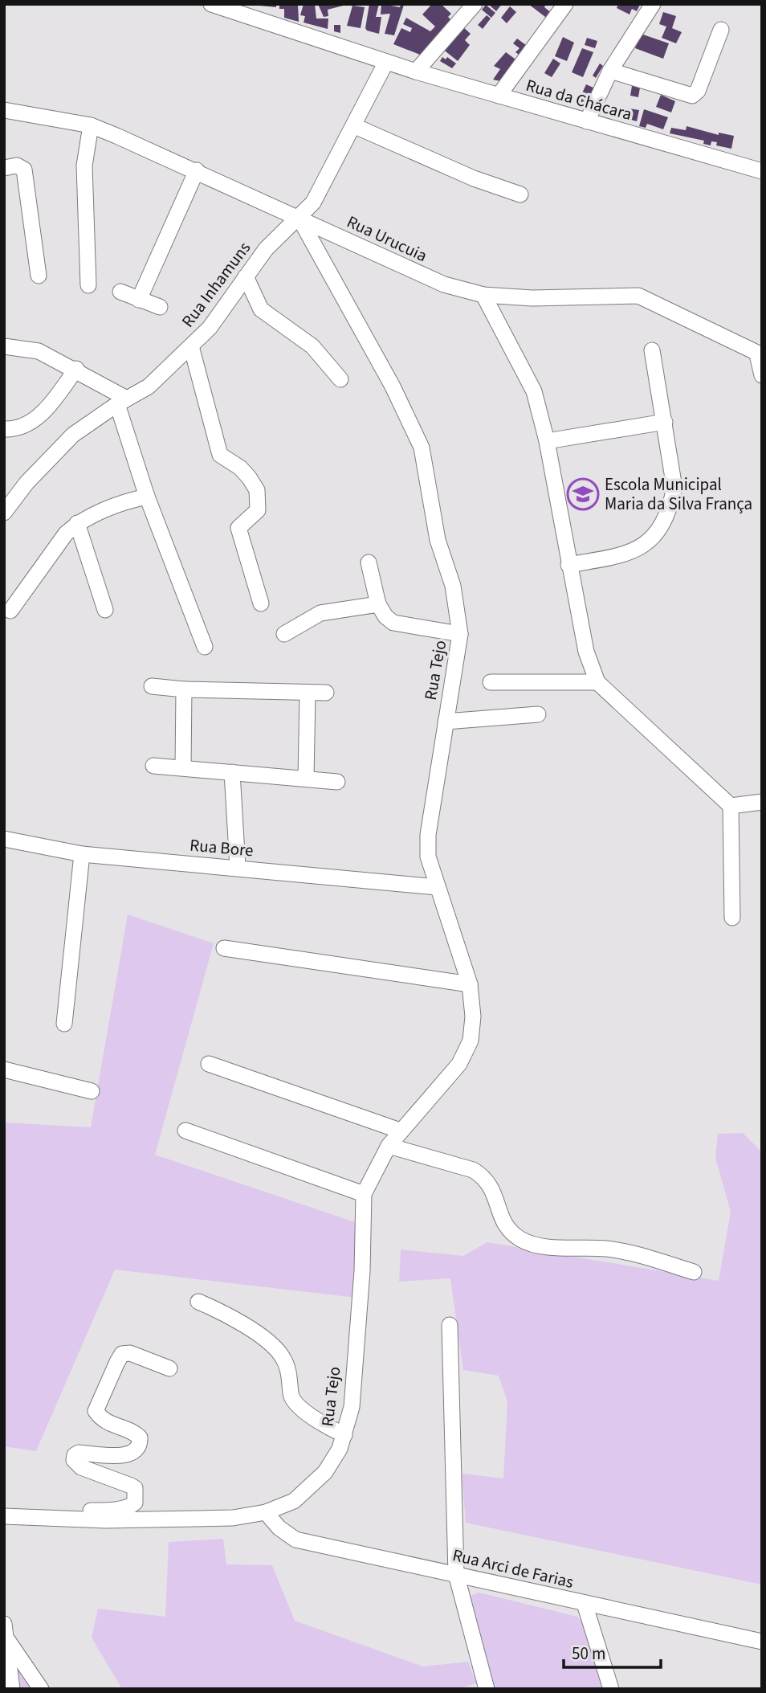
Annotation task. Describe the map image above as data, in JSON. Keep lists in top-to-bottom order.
{
  "streets": {
    "street": [
      "Rua da Chácara",
      "Rua Urucuia",
      "Rua Inhamuns",
      "Rua Tejo",
      "Rua Bore",
      "Rua Arci de Farias"
    ]
  },
  "crossings": [
    ["Rua da Chácara", "Rua Inhamuns"],
    ["Rua Urucuia", "Rua Inhamuns"],
    ["Rua Urucuia", "Rua Tejo"],
    ["Rua Inhamuns", "Rua Tejo"],
    ["Rua Tejo", "Rua Bore"],
    ["Rua Tejo", "Rua Arci de Farias"]
  ],
  "places": {
    "school or university": ["Escola Municipal Maria da Silva França"]
  },
  "scale_bar": "50 m"
}
